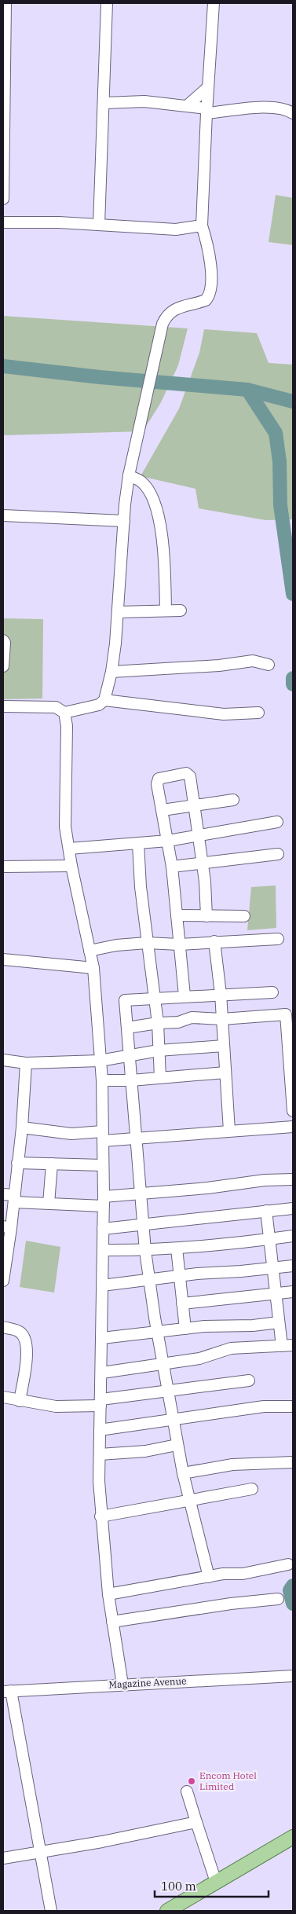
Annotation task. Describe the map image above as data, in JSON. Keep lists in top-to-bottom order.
{
  "streets": {
    "street": ["Magazine Avenue"]
  },
  "places": ["Encom Hotel Limited"],
  "scale_bar": "100 m"
}
